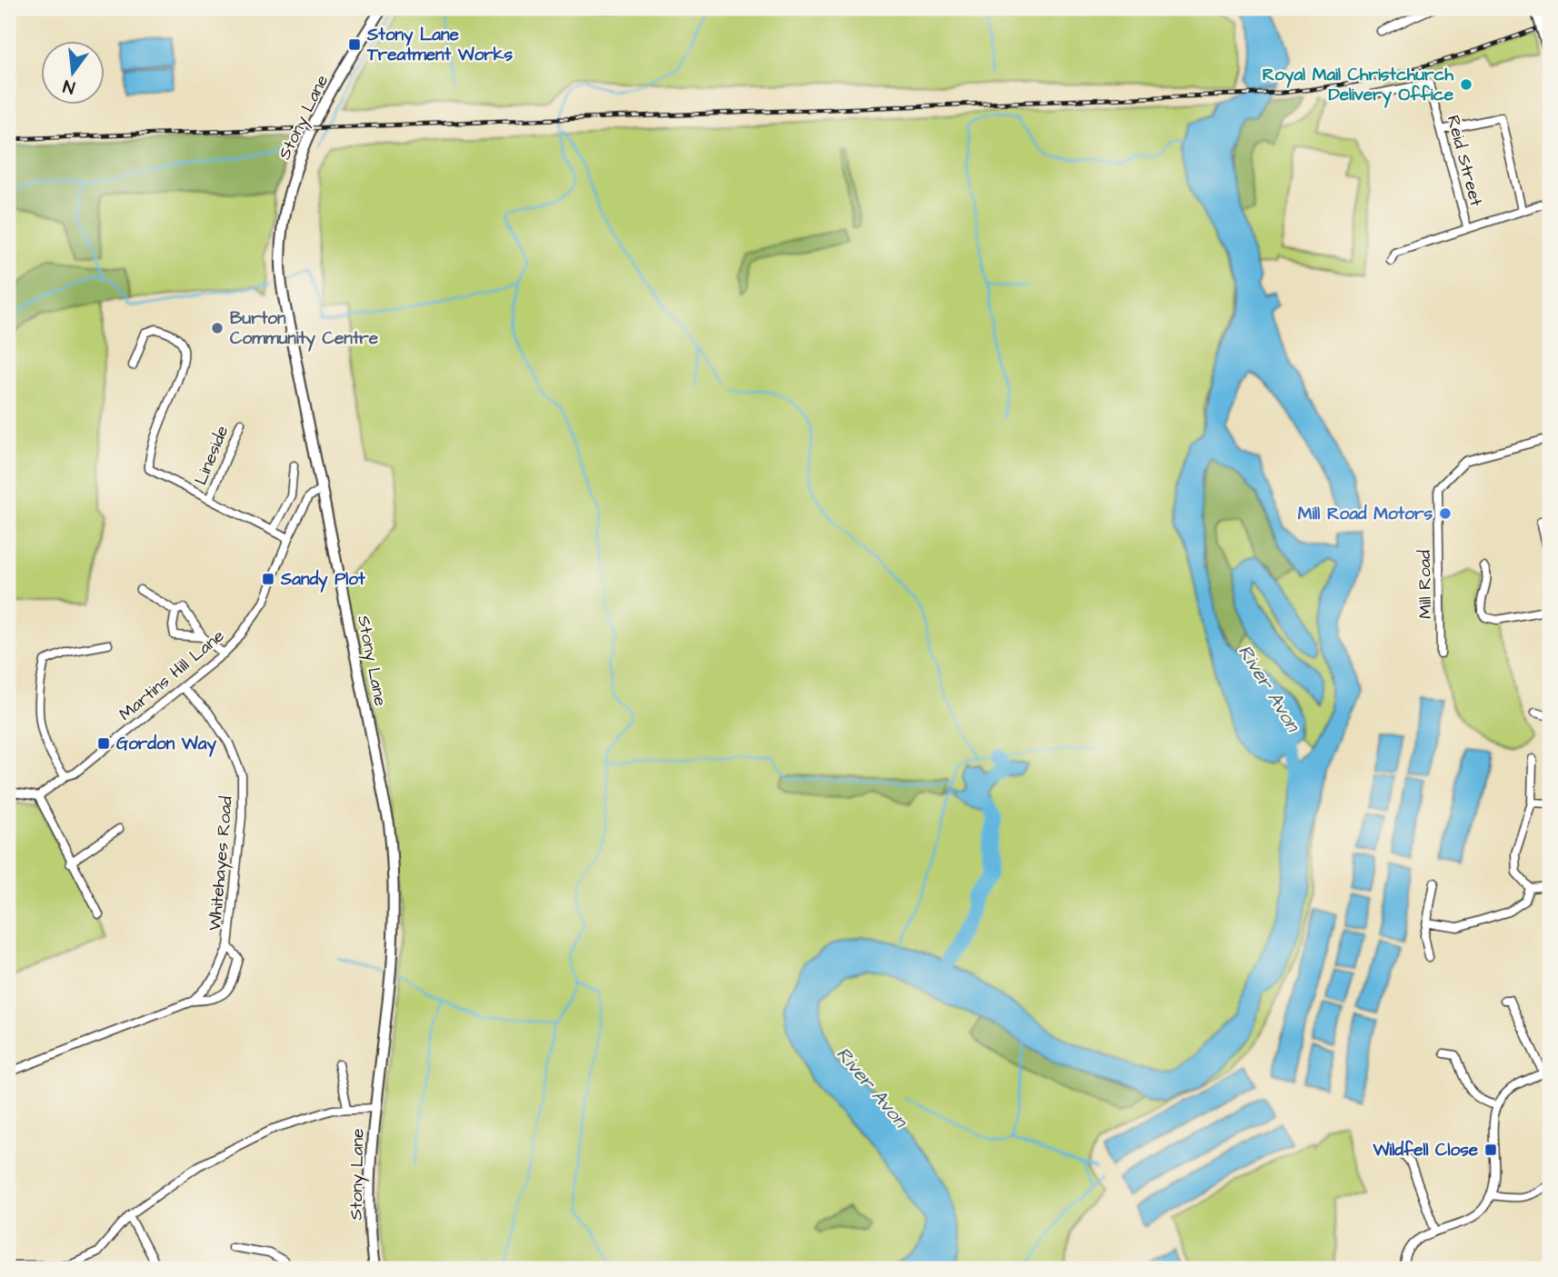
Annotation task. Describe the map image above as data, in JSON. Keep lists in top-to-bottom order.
{
  "streets": {
    "main road": ["Stony Lane"],
    "street": [
      "Reid Street",
      "Lineside",
      "Mill Road",
      "Martins Hill Lane",
      "Whitehayes Road"
    ]
  },
  "crossings": [
    ["Stony Lane", "Martins Hill Lane"],
    ["Martins Hill Lane", "Whitehayes Road"]
  ],
  "water": ["River Avon"],
  "places": {
    "transit": [
      "Stony Lane Treatment Works",
      "Sandy Plot",
      "Gordon Way",
      "Wildfell Close"
    ],
    "other": ["Royal Mail Christchurch Delivery Office", "Burton Community Centre", "Mill Road Motors"]
  },
  "north": "bottom"
}
